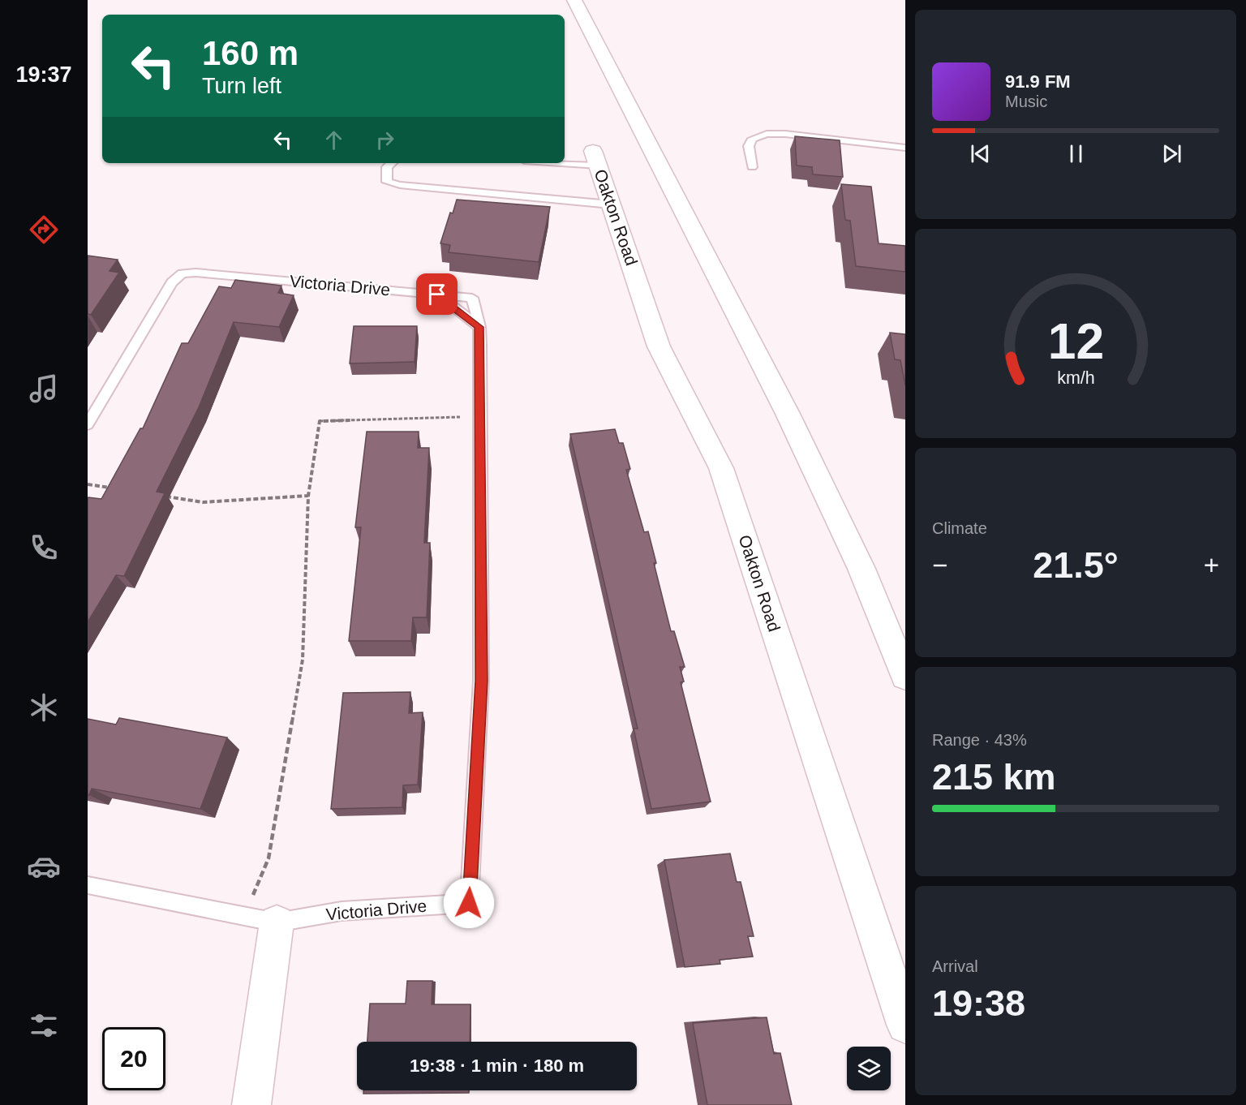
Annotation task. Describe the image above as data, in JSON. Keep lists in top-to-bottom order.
{
  "streets": {
    "main road": ["Oakton Road"],
    "lane": ["Victoria Drive"]
  },
  "page": {
    "tabs": "19:37",
    "turn": ["160 m", "Turn left"],
    "song": ["91.9 FM", "Music"],
    "tile": [
      "Climate",
      ["Range · 43%", "215 km"],
      ["Arrival", "19:38"]
    ],
    "heat": ["−", "21.5°", "+"],
    "limit": "20",
    "trip": "19:38 · 1 min · 180 m",
    "gauge": ["12", "km/h"]
  }
}
